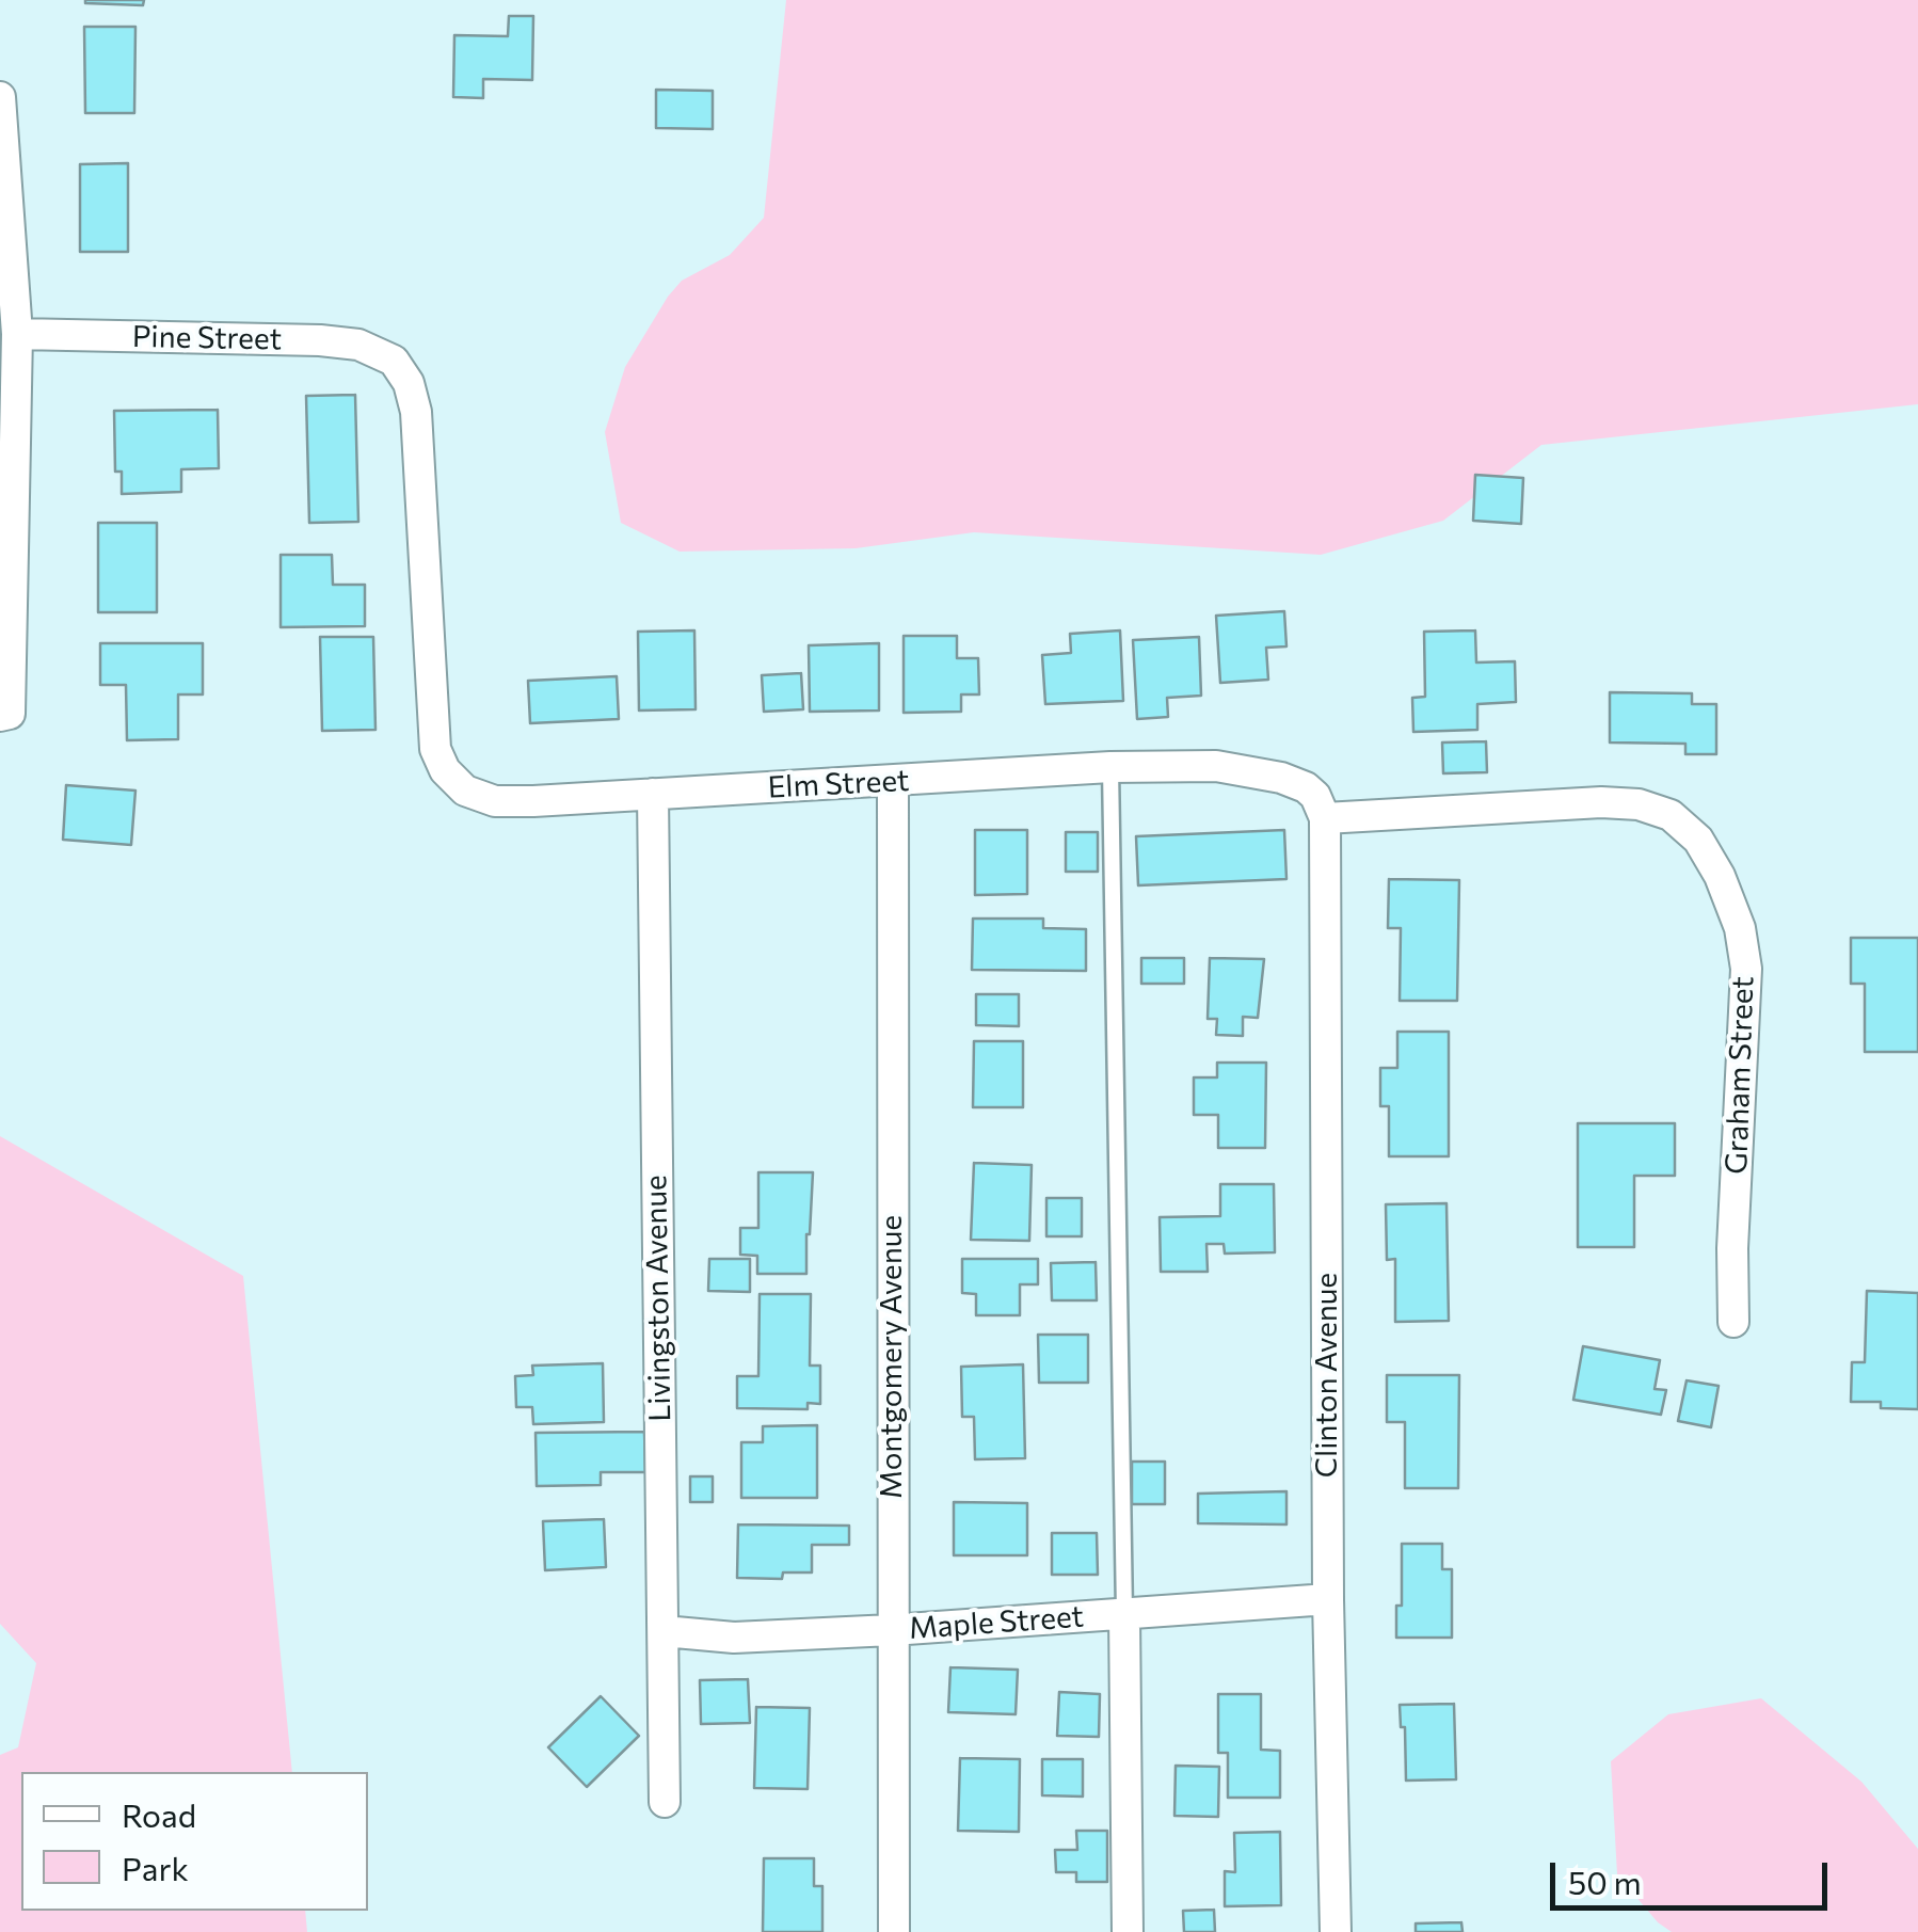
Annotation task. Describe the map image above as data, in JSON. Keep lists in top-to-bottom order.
{
  "streets": {
    "street": [
      "Pine Street",
      "Elm Street",
      "Graham Street",
      "Livingston Avenue",
      "Montgomery Avenue",
      "Clinton Avenue",
      "Maple Street"
    ]
  },
  "crossings": [
    ["Pine Street", "Elm Street"],
    ["Elm Street", "Graham Street"],
    ["Elm Street", "Livingston Avenue"],
    ["Elm Street", "Montgomery Avenue"],
    ["Elm Street", "Clinton Avenue"],
    ["Graham Street", "Clinton Avenue"],
    ["Livingston Avenue", "Maple Street"],
    ["Montgomery Avenue", "Maple Street"],
    ["Clinton Avenue", "Maple Street"]
  ],
  "legend": ["Road", "Park"],
  "scale_bar": "50 m"
}
